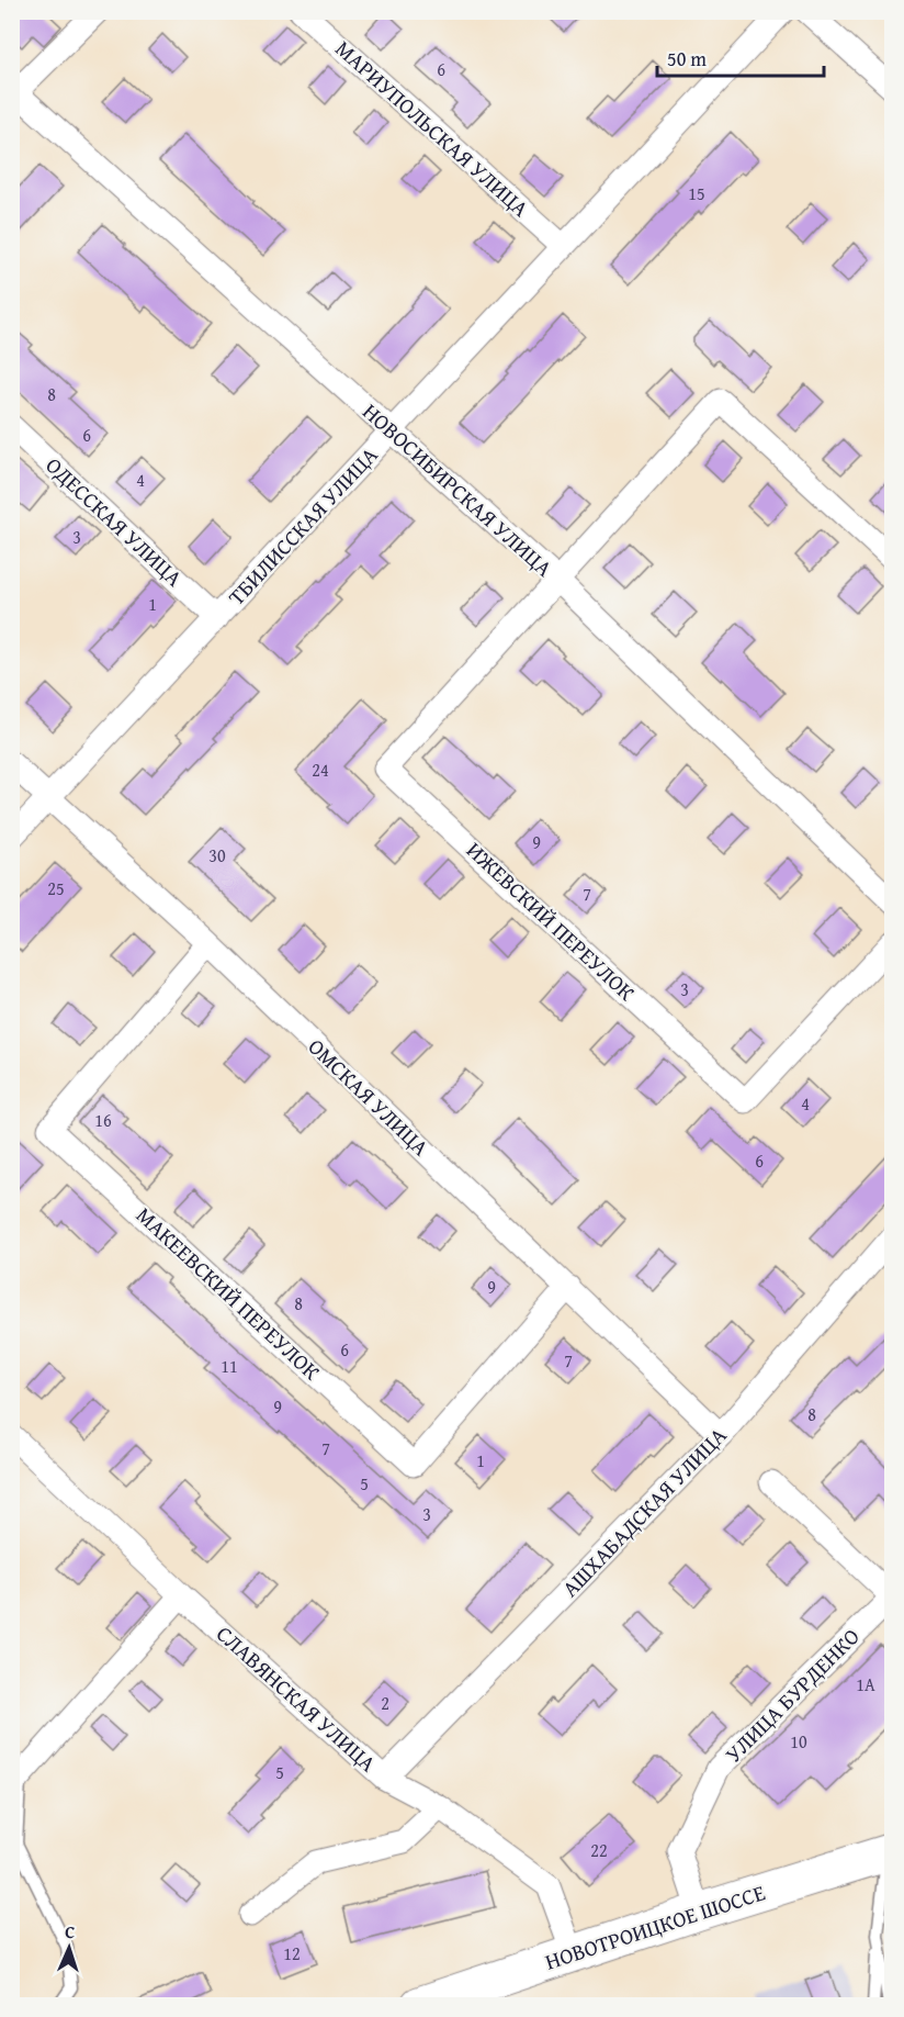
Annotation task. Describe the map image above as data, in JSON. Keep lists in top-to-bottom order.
{
  "streets": {
    "main road": ["НОВОТРОИЦКОЕ ШОССЕ"],
    "street": [
      "МАРИУПОЛЬСКАЯ УЛИЦА",
      "НОВОСИБИРСКАЯ УЛИЦА",
      "ОДЕССКАЯ УЛИЦА",
      "ТБИЛИССКАЯ УЛИЦА",
      "ИЖЕВСКИЙ ПЕРЕУЛОК",
      "ОМСКАЯ УЛИЦА",
      "МАКЕЕВСКИЙ ПЕРЕУЛОК",
      "АШХАБАДСКАЯ УЛИЦА",
      "УЛИЦА БУРДЕНКО",
      "СЛАВЯНСКАЯ УЛИЦА"
    ]
  },
  "crossings": [
    ["МАРИУПОЛЬСКАЯ УЛИЦА", "ТБИЛИССКАЯ УЛИЦА"],
    ["НОВОСИБИРСКАЯ УЛИЦА", "ТБИЛИССКАЯ УЛИЦА"],
    ["НОВОСИБИРСКАЯ УЛИЦА", "ИЖЕВСКИЙ ПЕРЕУЛОК"],
    ["ОДЕССКАЯ УЛИЦА", "ТБИЛИССКАЯ УЛИЦА"],
    ["ТБИЛИССКАЯ УЛИЦА", "ОМСКАЯ УЛИЦА"],
    ["ОМСКАЯ УЛИЦА", "МАКЕЕВСКИЙ ПЕРЕУЛОК"],
    ["ОМСКАЯ УЛИЦА", "АШХАБАДСКАЯ УЛИЦА"],
    ["АШХАБАДСКАЯ УЛИЦА", "СЛАВЯНСКАЯ УЛИЦА"],
    ["УЛИЦА БУРДЕНКО", "НОВОТРОИЦКОЕ ШОССЕ"],
    ["СЛАВЯНСКАЯ УЛИЦА", "НОВОТРОИЦКОЕ ШОССЕ"]
  ],
  "house_numbers": [
    "6",
    "15",
    "8",
    "6",
    "4",
    "3",
    "1",
    "24",
    "9",
    "30",
    "25",
    "7",
    "3",
    "4",
    "16",
    "6",
    "9",
    "8",
    "6",
    "7",
    "11",
    "9",
    "8",
    "7",
    "1",
    "5",
    "3",
    "1А",
    "2",
    "10",
    "5",
    "22",
    "12"
  ],
  "scale_bar": "50 m",
  "north": "top"
}
